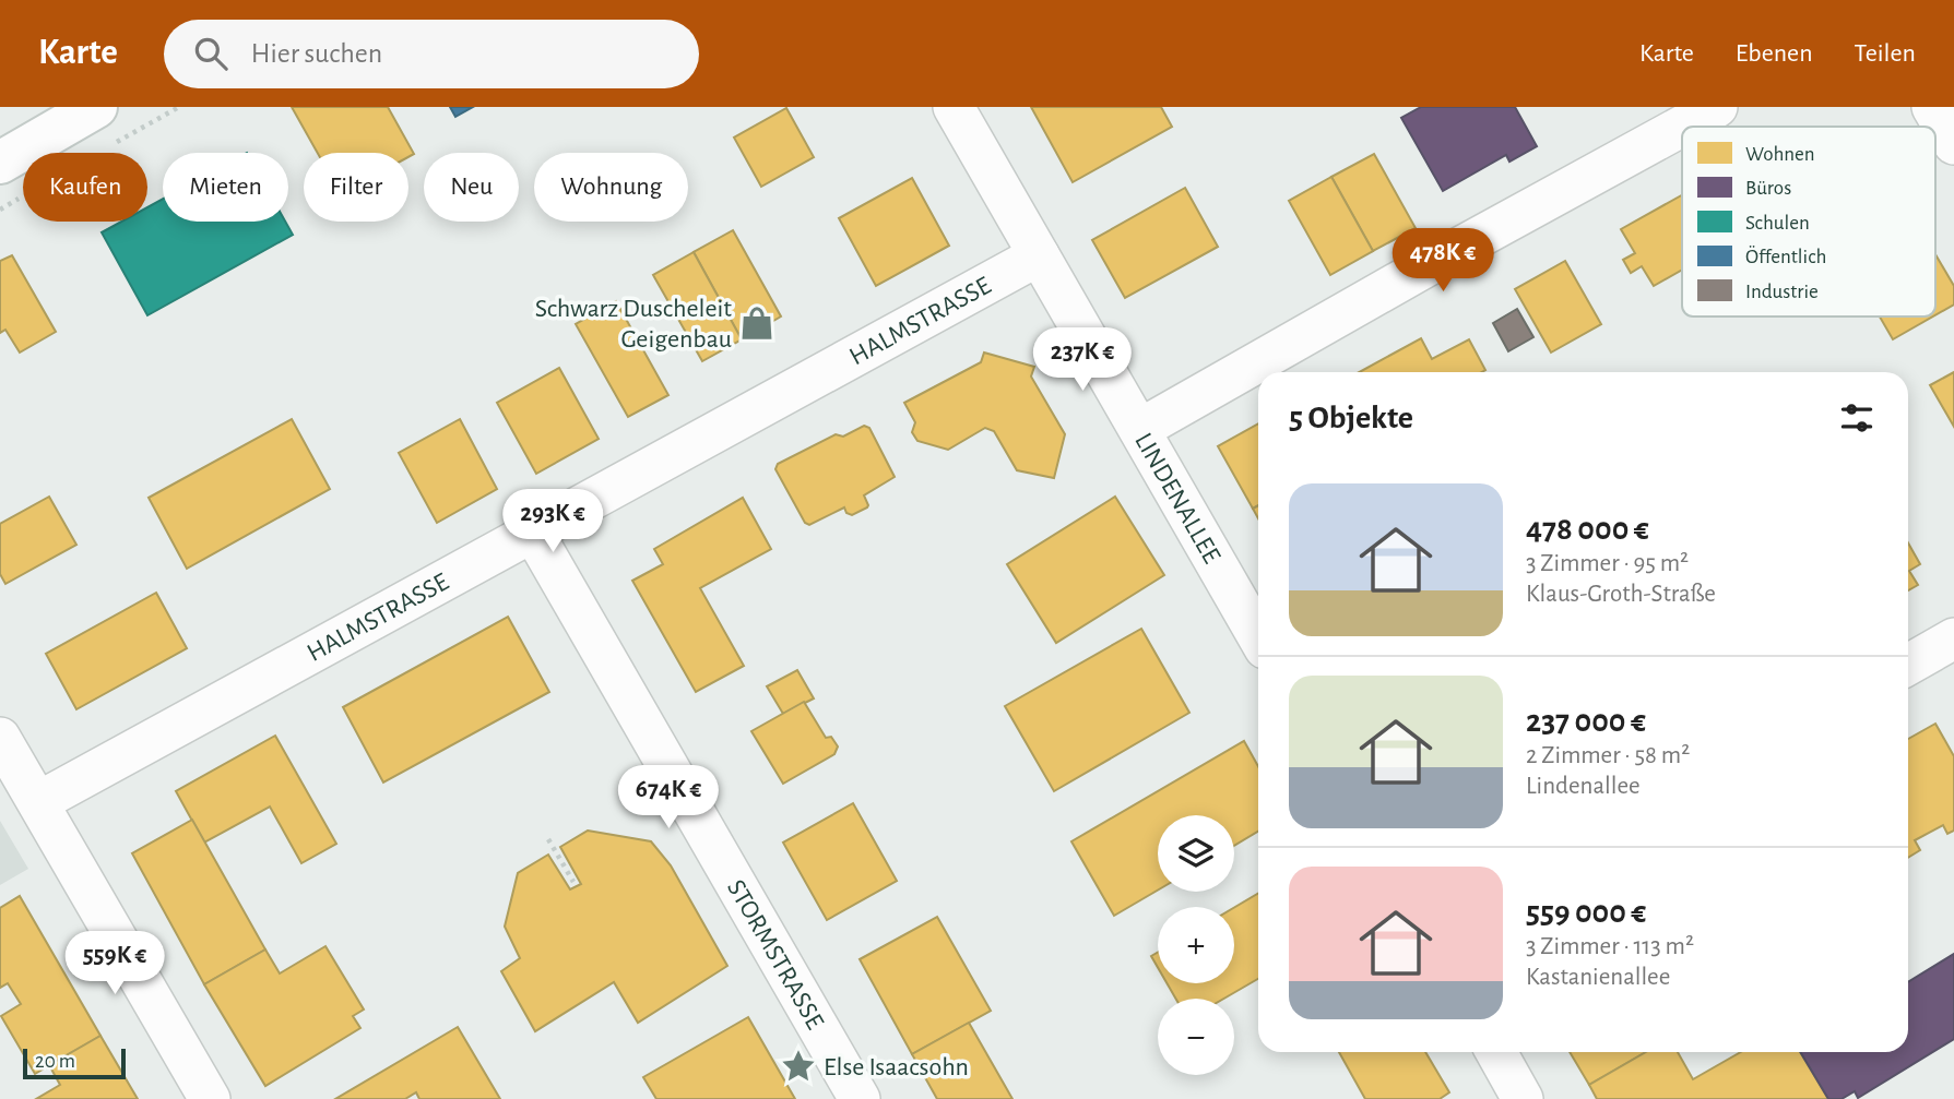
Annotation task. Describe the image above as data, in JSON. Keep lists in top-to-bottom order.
{
  "streets": {
    "street": ["HALMSTRASSE", "LINDENALLEE", "STORMSTRASSE"]
  },
  "crossings": [
    ["HALMSTRASSE", "LINDENALLEE"],
    ["HALMSTRASSE", "STORMSTRASSE"]
  ],
  "places": {
    "shop": ["Schwarz Duscheleit Geigenbau"],
    "place": ["Else Isaacsohn"]
  },
  "legend": [
    "Wohnen",
    "Büros",
    "Schulen",
    "Öffentlich",
    "Industrie"
  ],
  "scale_bar": "20 m",
  "page": {
    "header": "Karte",
    "search": "Hier suchen",
    "nav": ["Karte", "Ebenen", "Teilen"],
    "chip": [
      "Kaufen",
      "Mieten",
      "Filter",
      "Neu",
      "Wohnung"
    ],
    "price": [
      "478K €",
      "237K €",
      "293K €",
      "674K €",
      "559K €"
    ],
    "heading": "5 Objekte",
    "list": [
      {
        "name": "478 000 €",
        "note": "3 Zimmer · 95 m² · Klaus-Groth-Straße"
      },
      {
        "name": "237 000 €",
        "note": "2 Zimmer · 58 m² · Lindenallee"
      },
      {
        "name": "559 000 €",
        "note": "3 Zimmer · 113 m² · Kastanienallee"
      }
    ],
    "map_buttons": ["+", "−"],
    "scale": "20 m"
  }
}
